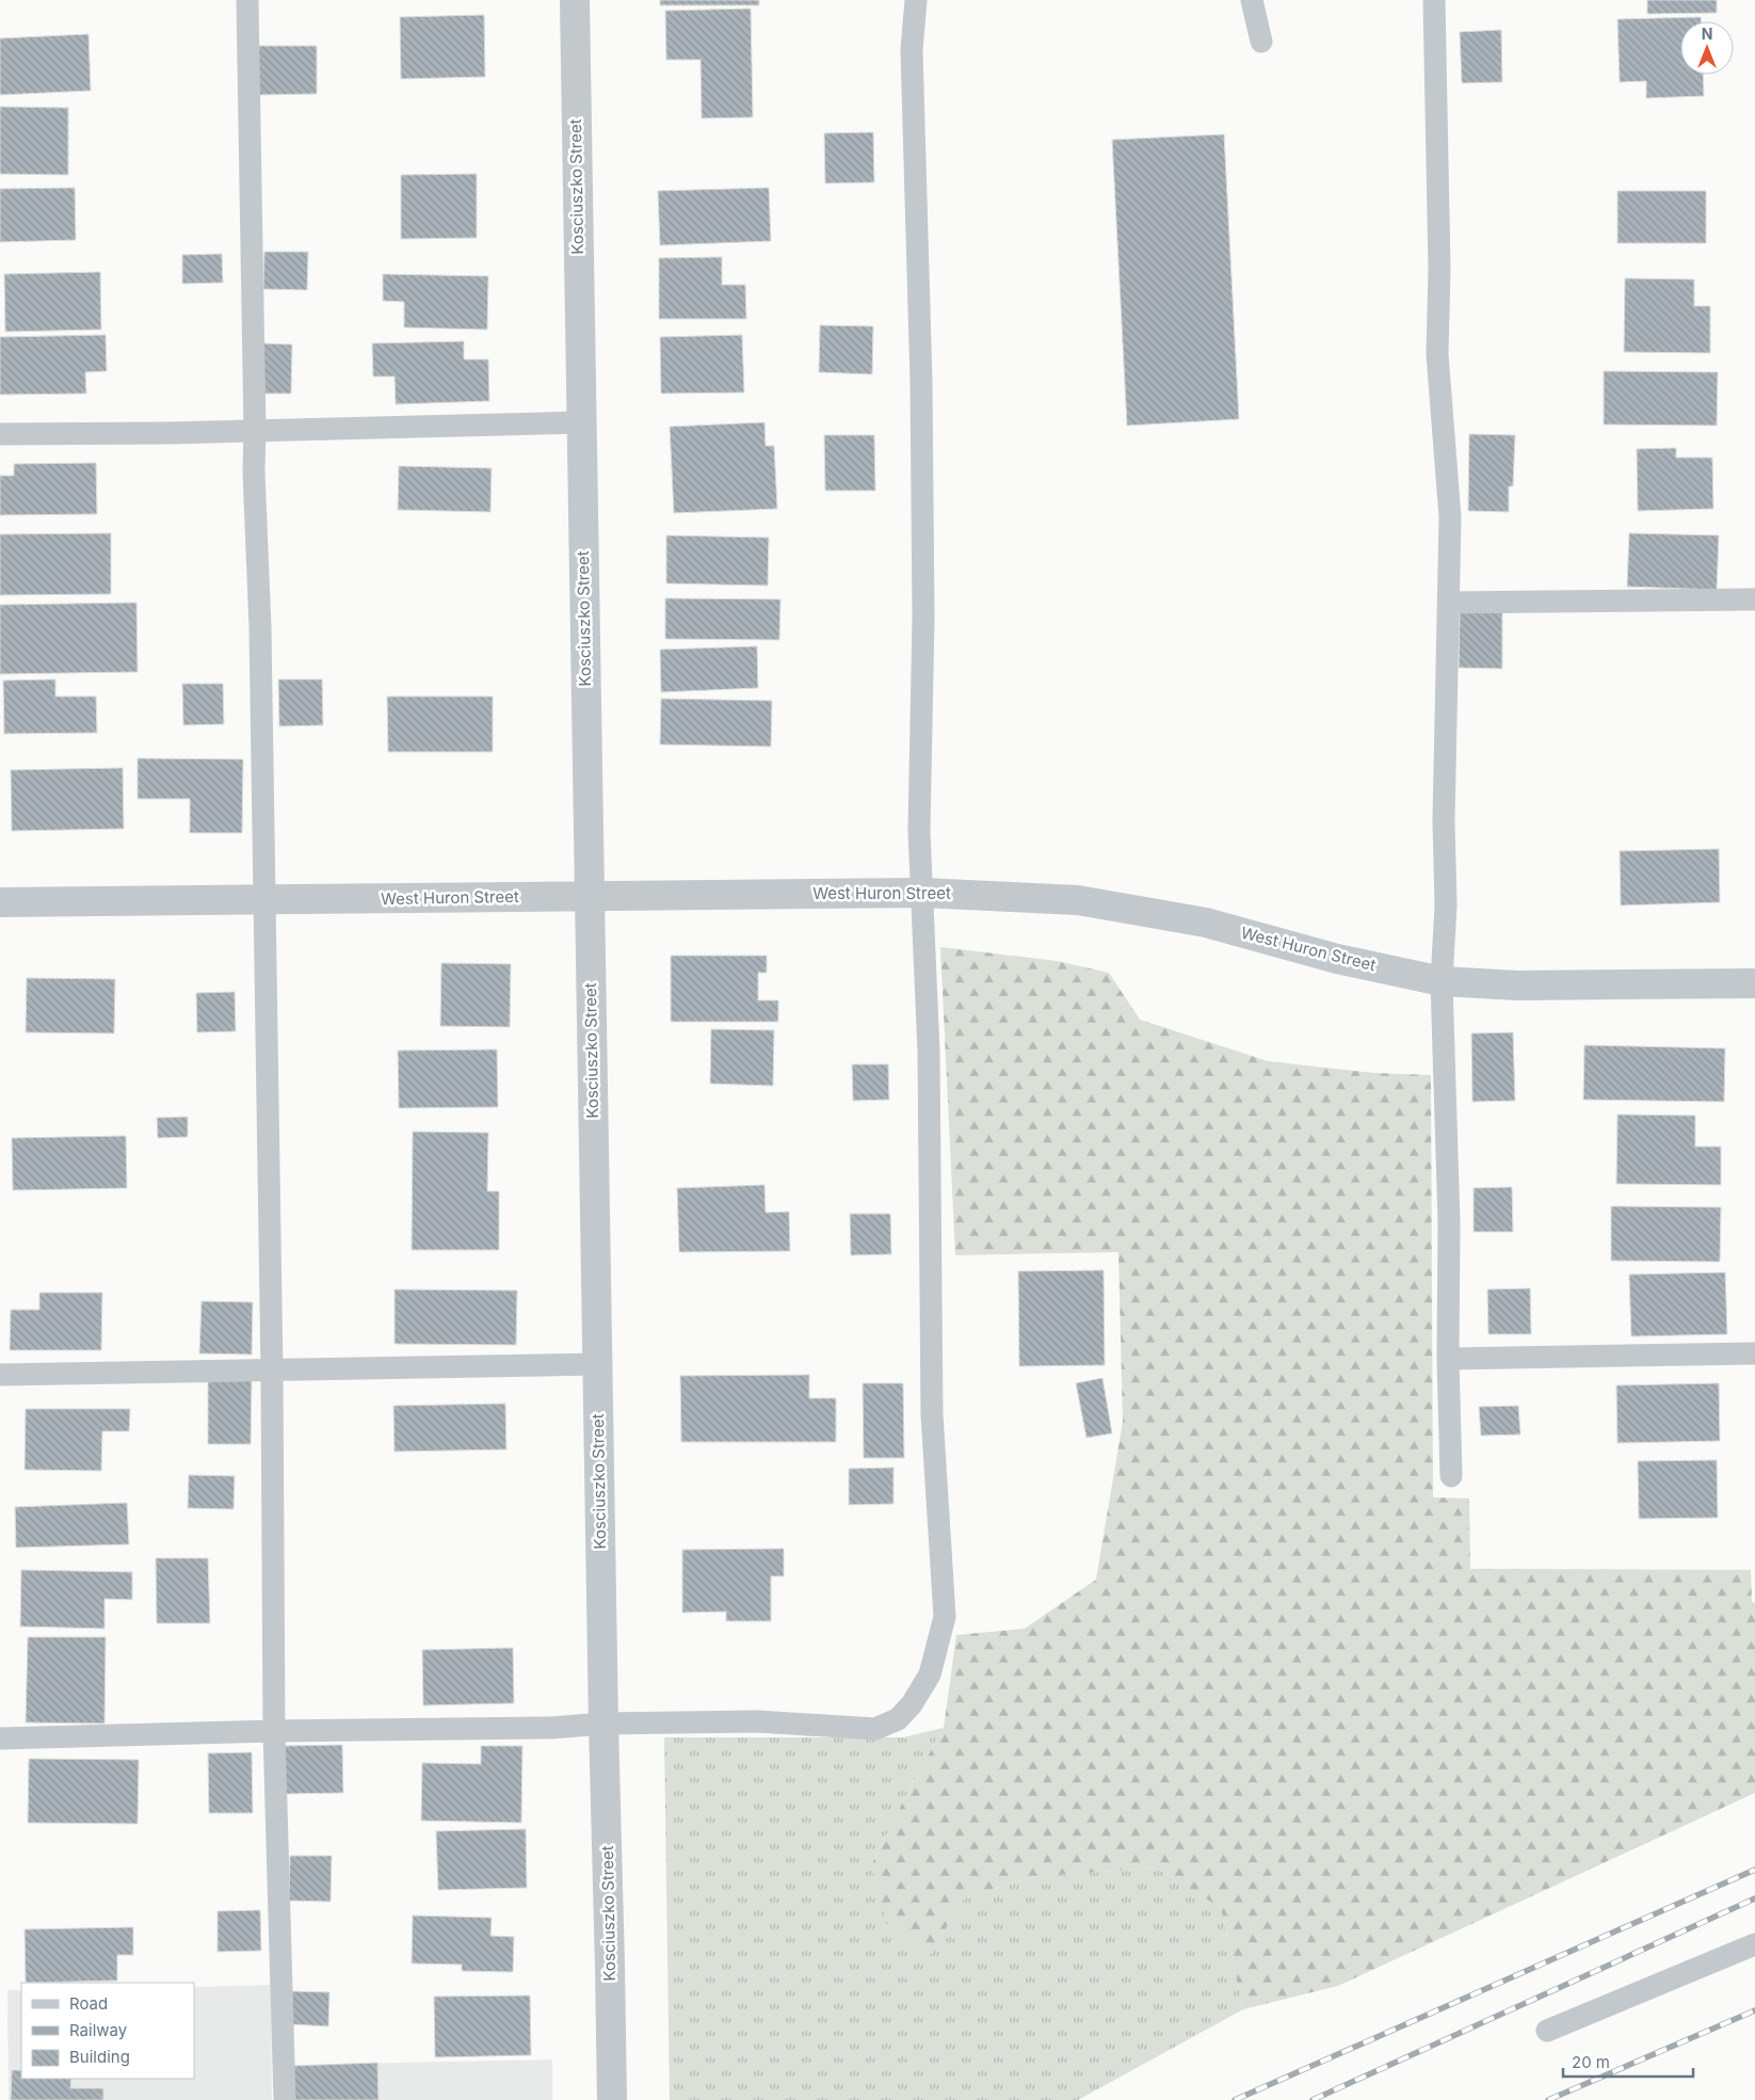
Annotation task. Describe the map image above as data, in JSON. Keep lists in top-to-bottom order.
{
  "streets": {
    "street": ["Kosciuszko Street", "West Huron Street"]
  },
  "crossings": [
    ["Kosciuszko Street", "West Huron Street"]
  ],
  "legend": ["Road", "Railway", "Building"],
  "scale_bar": "20 m",
  "north": "top"
}
